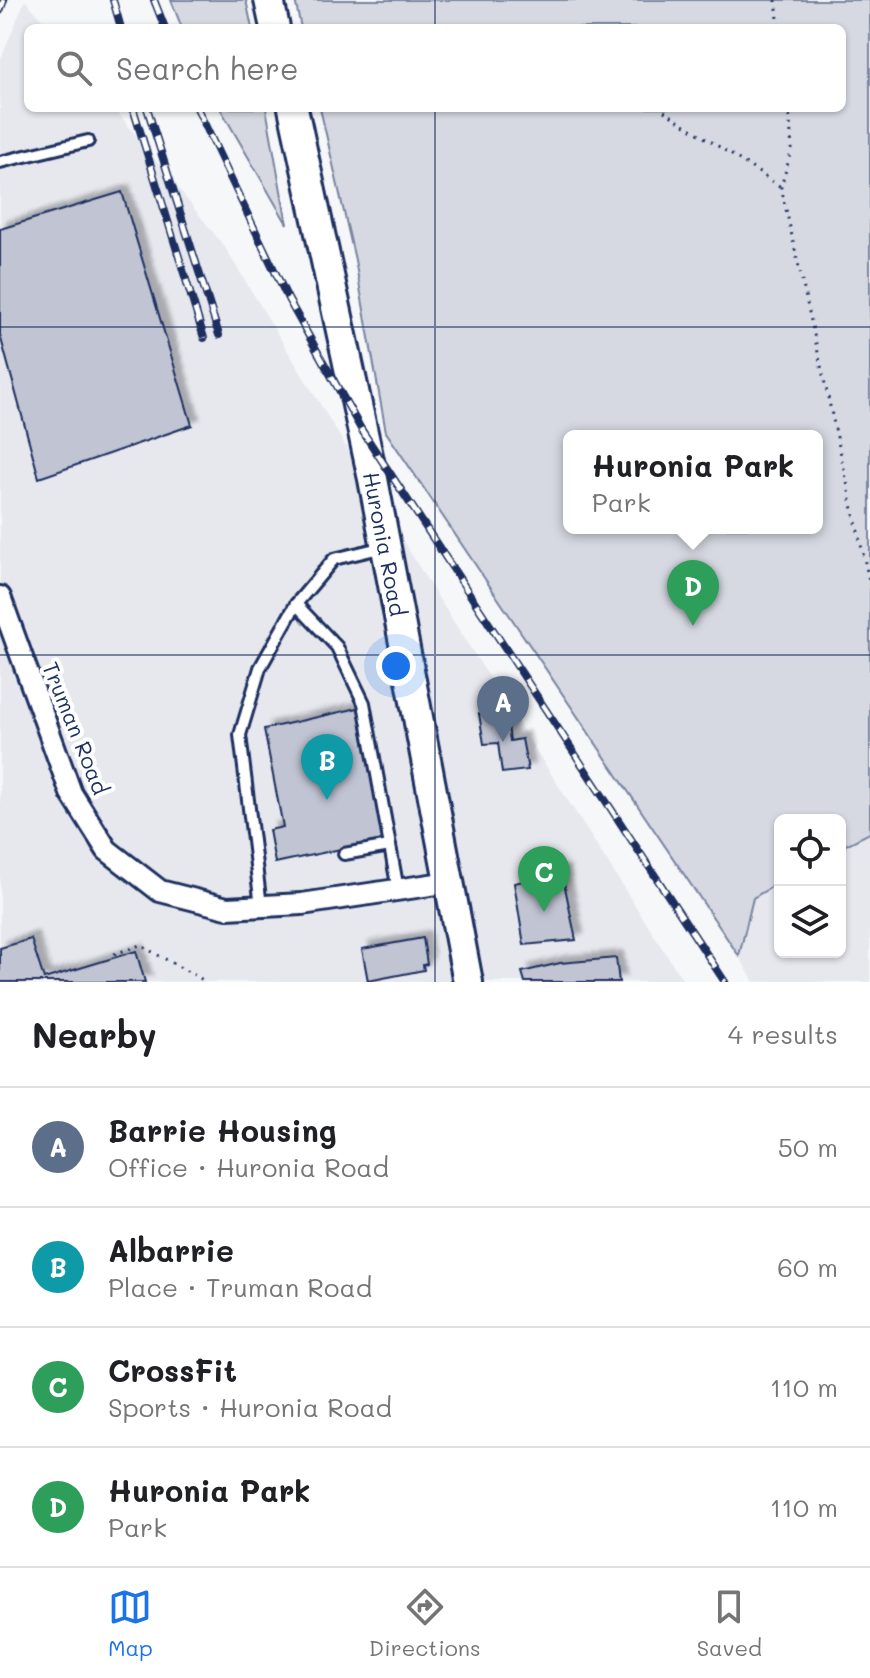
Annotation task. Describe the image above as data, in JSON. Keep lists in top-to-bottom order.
{
  "streets": {
    "main road": ["Huronia Road"],
    "street": ["Truman Road"]
  },
  "crossings": [
    ["Huronia Road", "Truman Road"]
  ],
  "page": {
    "search": "Search here",
    "popup": ["Huronia Park", "Park"],
    "pins": [
      "D",
      "A",
      "B",
      "C"
    ],
    "heading": ["Nearby", "4 results"],
    "list": [
      {
        "mark": "A",
        "name": "Barrie Housing",
        "note": "Office · Huronia Road",
        "value": "50 m"
      },
      {
        "mark": "B",
        "name": "Albarrie",
        "note": "Place · Truman Road",
        "value": "60 m"
      },
      {
        "mark": "C",
        "name": "CrossFit",
        "note": "Sports · Huronia Road",
        "value": "110 m"
      },
      {
        "mark": "D",
        "name": "Huronia Park",
        "note": "Park",
        "value": "110 m"
      }
    ],
    "nav": ["Map", "Directions", "Saved"]
  }
}
